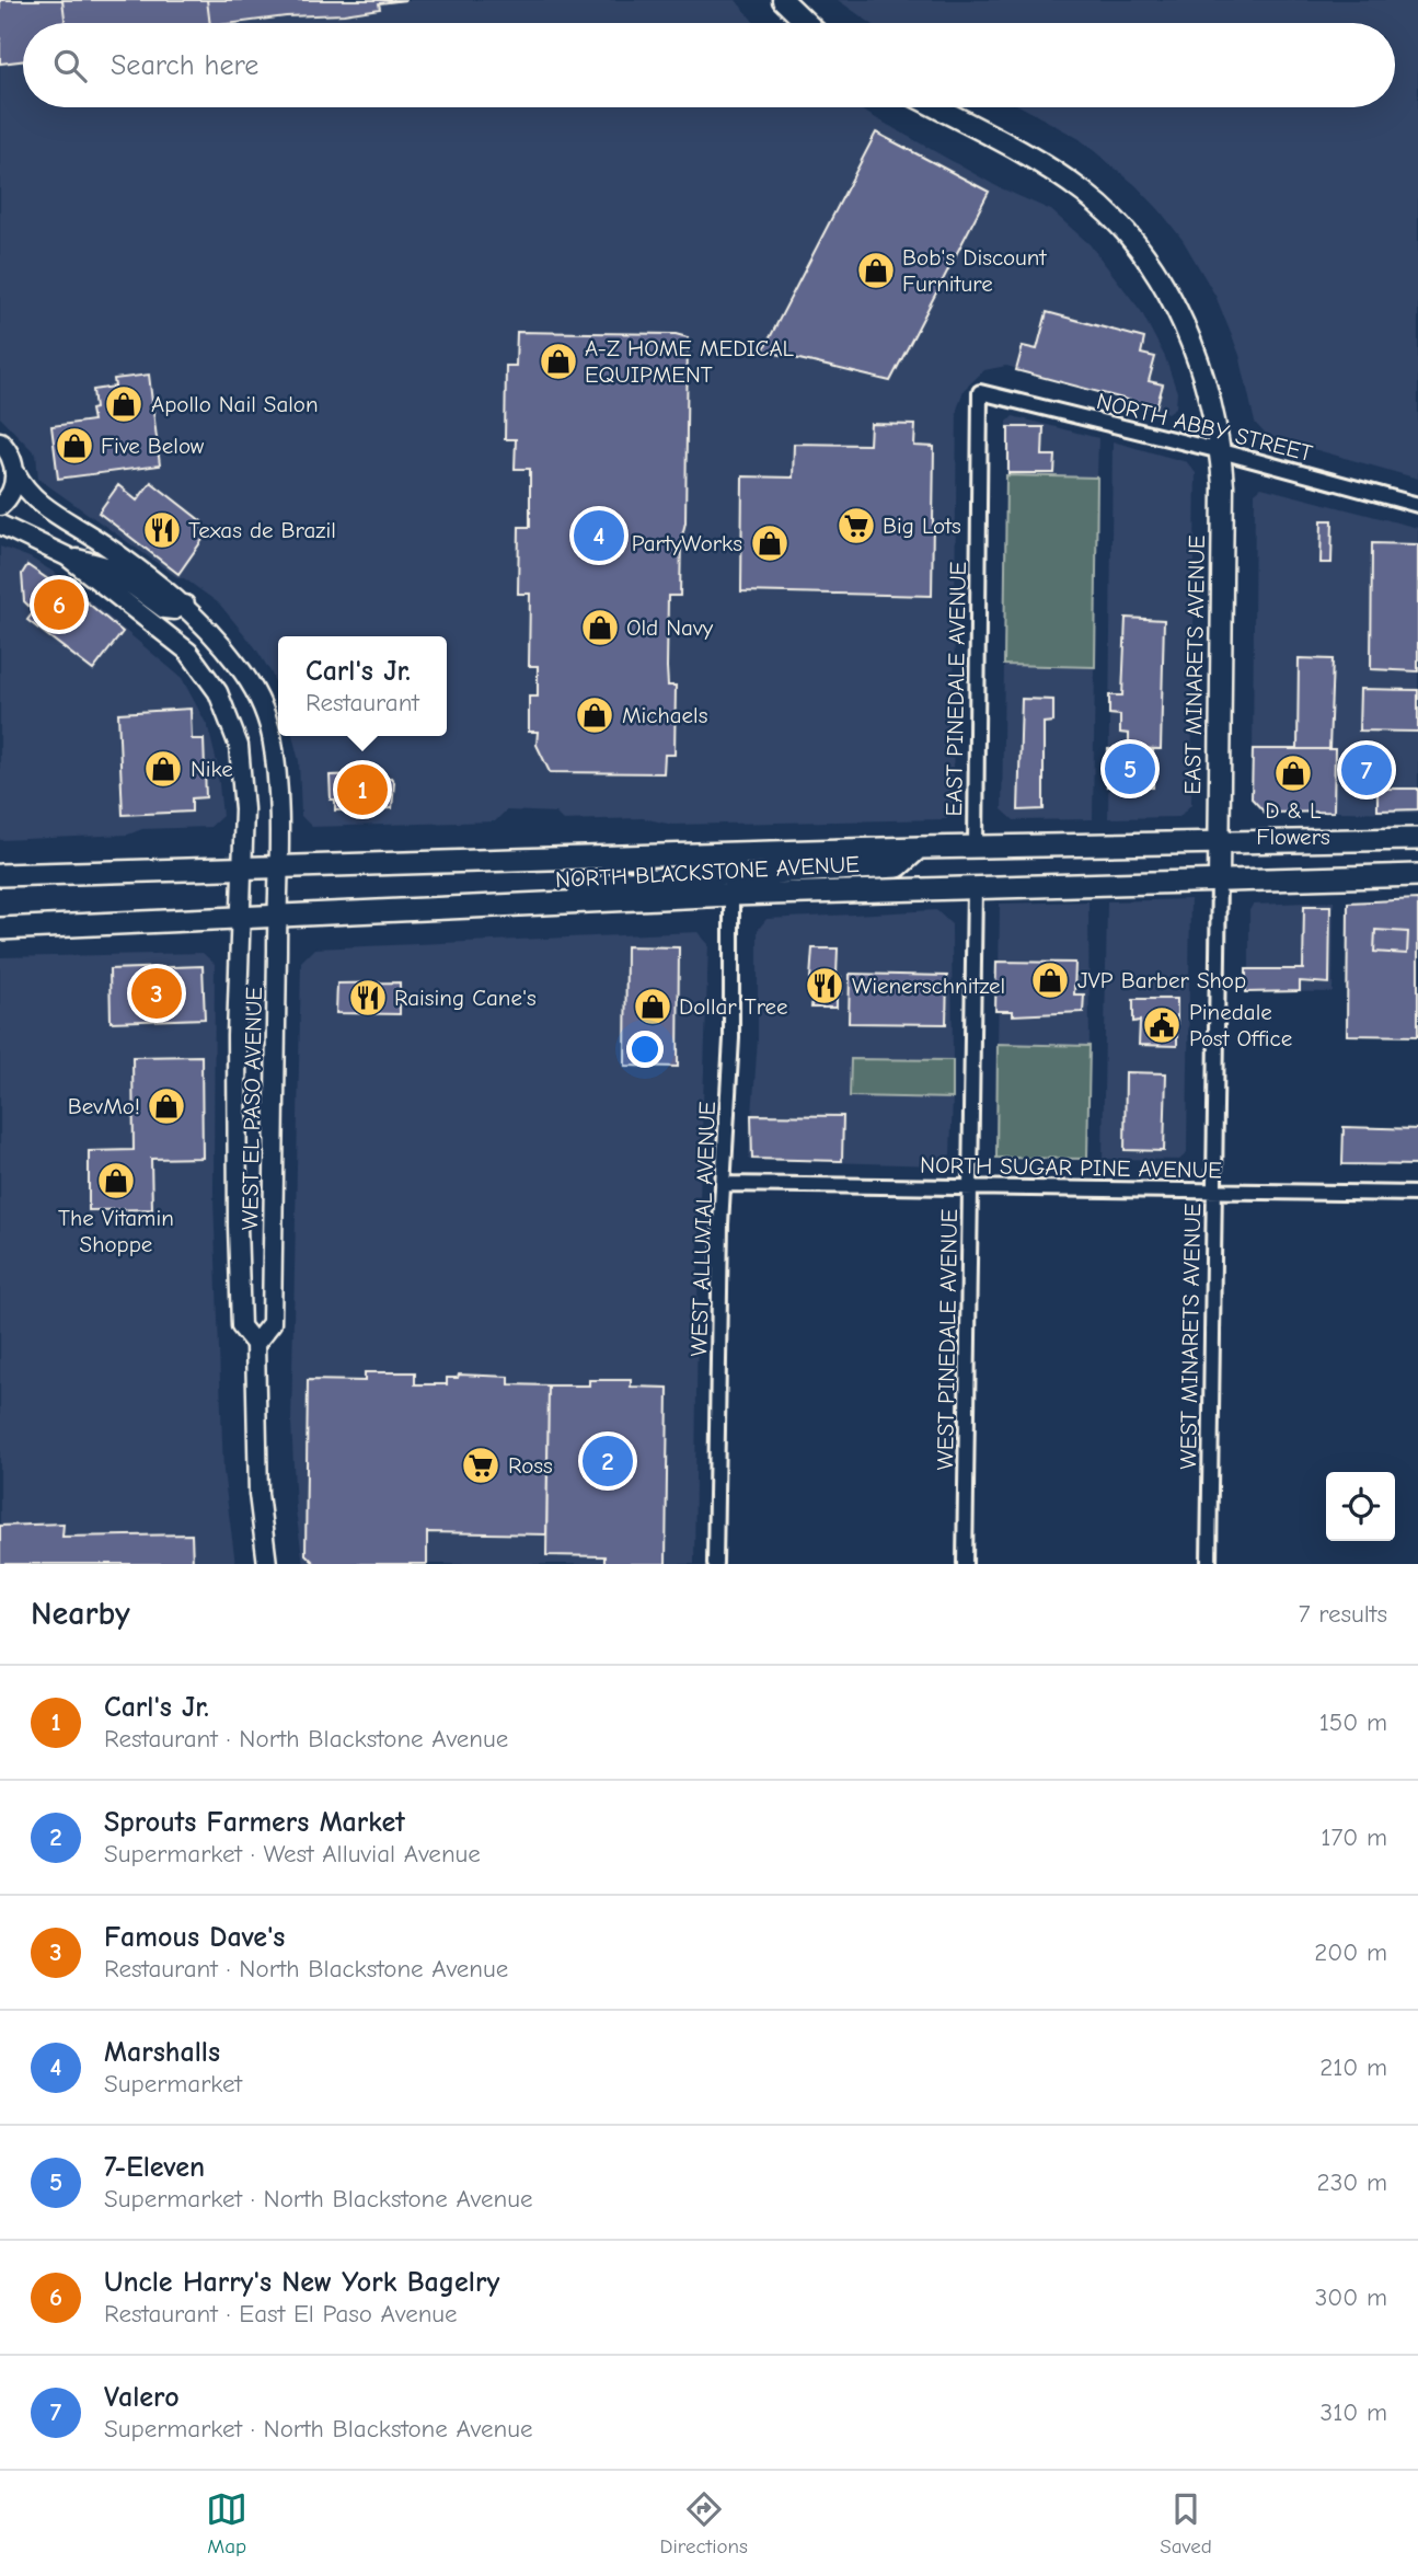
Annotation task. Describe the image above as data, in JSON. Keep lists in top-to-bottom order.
{
  "streets": {
    "main road": ["EAST MINARETS AVENUE", "NORTH BLACKSTONE AVENUE"],
    "street": [
      "NORTH ABBY STREET",
      "EAST PINEDALE AVENUE",
      "WEST EL PASO AVENUE",
      "NORTH SUGAR PINE AVENUE",
      "WEST ALLUVIAL AVENUE",
      "WEST MINARETS AVENUE",
      "WEST PINEDALE AVENUE"
    ]
  },
  "crossings": [
    ["NORTH ABBY STREET", "EAST MINARETS AVENUE"],
    ["NORTH ABBY STREET", "EAST PINEDALE AVENUE"],
    ["EAST MINARETS AVENUE", "NORTH BLACKSTONE AVENUE"],
    ["EAST MINARETS AVENUE", "WEST MINARETS AVENUE"],
    ["EAST PINEDALE AVENUE", "NORTH BLACKSTONE AVENUE"],
    ["NORTH BLACKSTONE AVENUE", "WEST EL PASO AVENUE"],
    ["NORTH BLACKSTONE AVENUE", "WEST ALLUVIAL AVENUE"],
    ["NORTH BLACKSTONE AVENUE", "WEST MINARETS AVENUE"],
    ["NORTH BLACKSTONE AVENUE", "WEST PINEDALE AVENUE"],
    ["NORTH SUGAR PINE AVENUE", "WEST ALLUVIAL AVENUE"],
    ["NORTH SUGAR PINE AVENUE", "WEST MINARETS AVENUE"],
    ["NORTH SUGAR PINE AVENUE", "WEST PINEDALE AVENUE"]
  ],
  "places": {
    "shop": [
      "Bob's Discount Furniture",
      "A-Z HOME MEDICAL EQUIPMENT",
      "Apollo Nail Salon",
      "Five Below",
      "PartyWorks",
      "Old Navy",
      "Michaels",
      "Nike",
      "D & L Flowers",
      "JVP Barber Shop",
      "Dollar Tree",
      "BevMo!",
      "The Vitamin Shoppe"
    ],
    "supermarket": ["Big Lots", "Ross"],
    "restaurant": ["Texas de Brazil", "Wienerschnitzel", "Raising Cane's"],
    "public building": ["Pinedale Post Office"]
  },
  "page": {
    "search": "Search here",
    "pins": [
      "4",
      "6",
      "5",
      "7",
      "1",
      "3",
      "2"
    ],
    "popup": ["Carl's Jr.", "Restaurant"],
    "heading": ["Nearby", "7 results"],
    "list": [
      {
        "mark": "1",
        "name": "Carl's Jr.",
        "note": "Restaurant · North Blackstone Avenue",
        "value": "150 m"
      },
      {
        "mark": "2",
        "name": "Sprouts Farmers Market",
        "note": "Supermarket · West Alluvial Avenue",
        "value": "170 m"
      },
      {
        "mark": "3",
        "name": "Famous Dave's",
        "note": "Restaurant · North Blackstone Avenue",
        "value": "200 m"
      },
      {
        "mark": "4",
        "name": "Marshalls",
        "note": "Supermarket",
        "value": "210 m"
      },
      {
        "mark": "5",
        "name": "7-Eleven",
        "note": "Supermarket · North Blackstone Avenue",
        "value": "230 m"
      },
      {
        "mark": "6",
        "name": "Uncle Harry's New York Bagelry",
        "note": "Restaurant · East El Paso Avenue",
        "value": "300 m"
      },
      {
        "mark": "7",
        "name": "Valero",
        "note": "Supermarket · North Blackstone Avenue",
        "value": "310 m"
      }
    ],
    "nav": ["Map", "Directions", "Saved"]
  }
}
